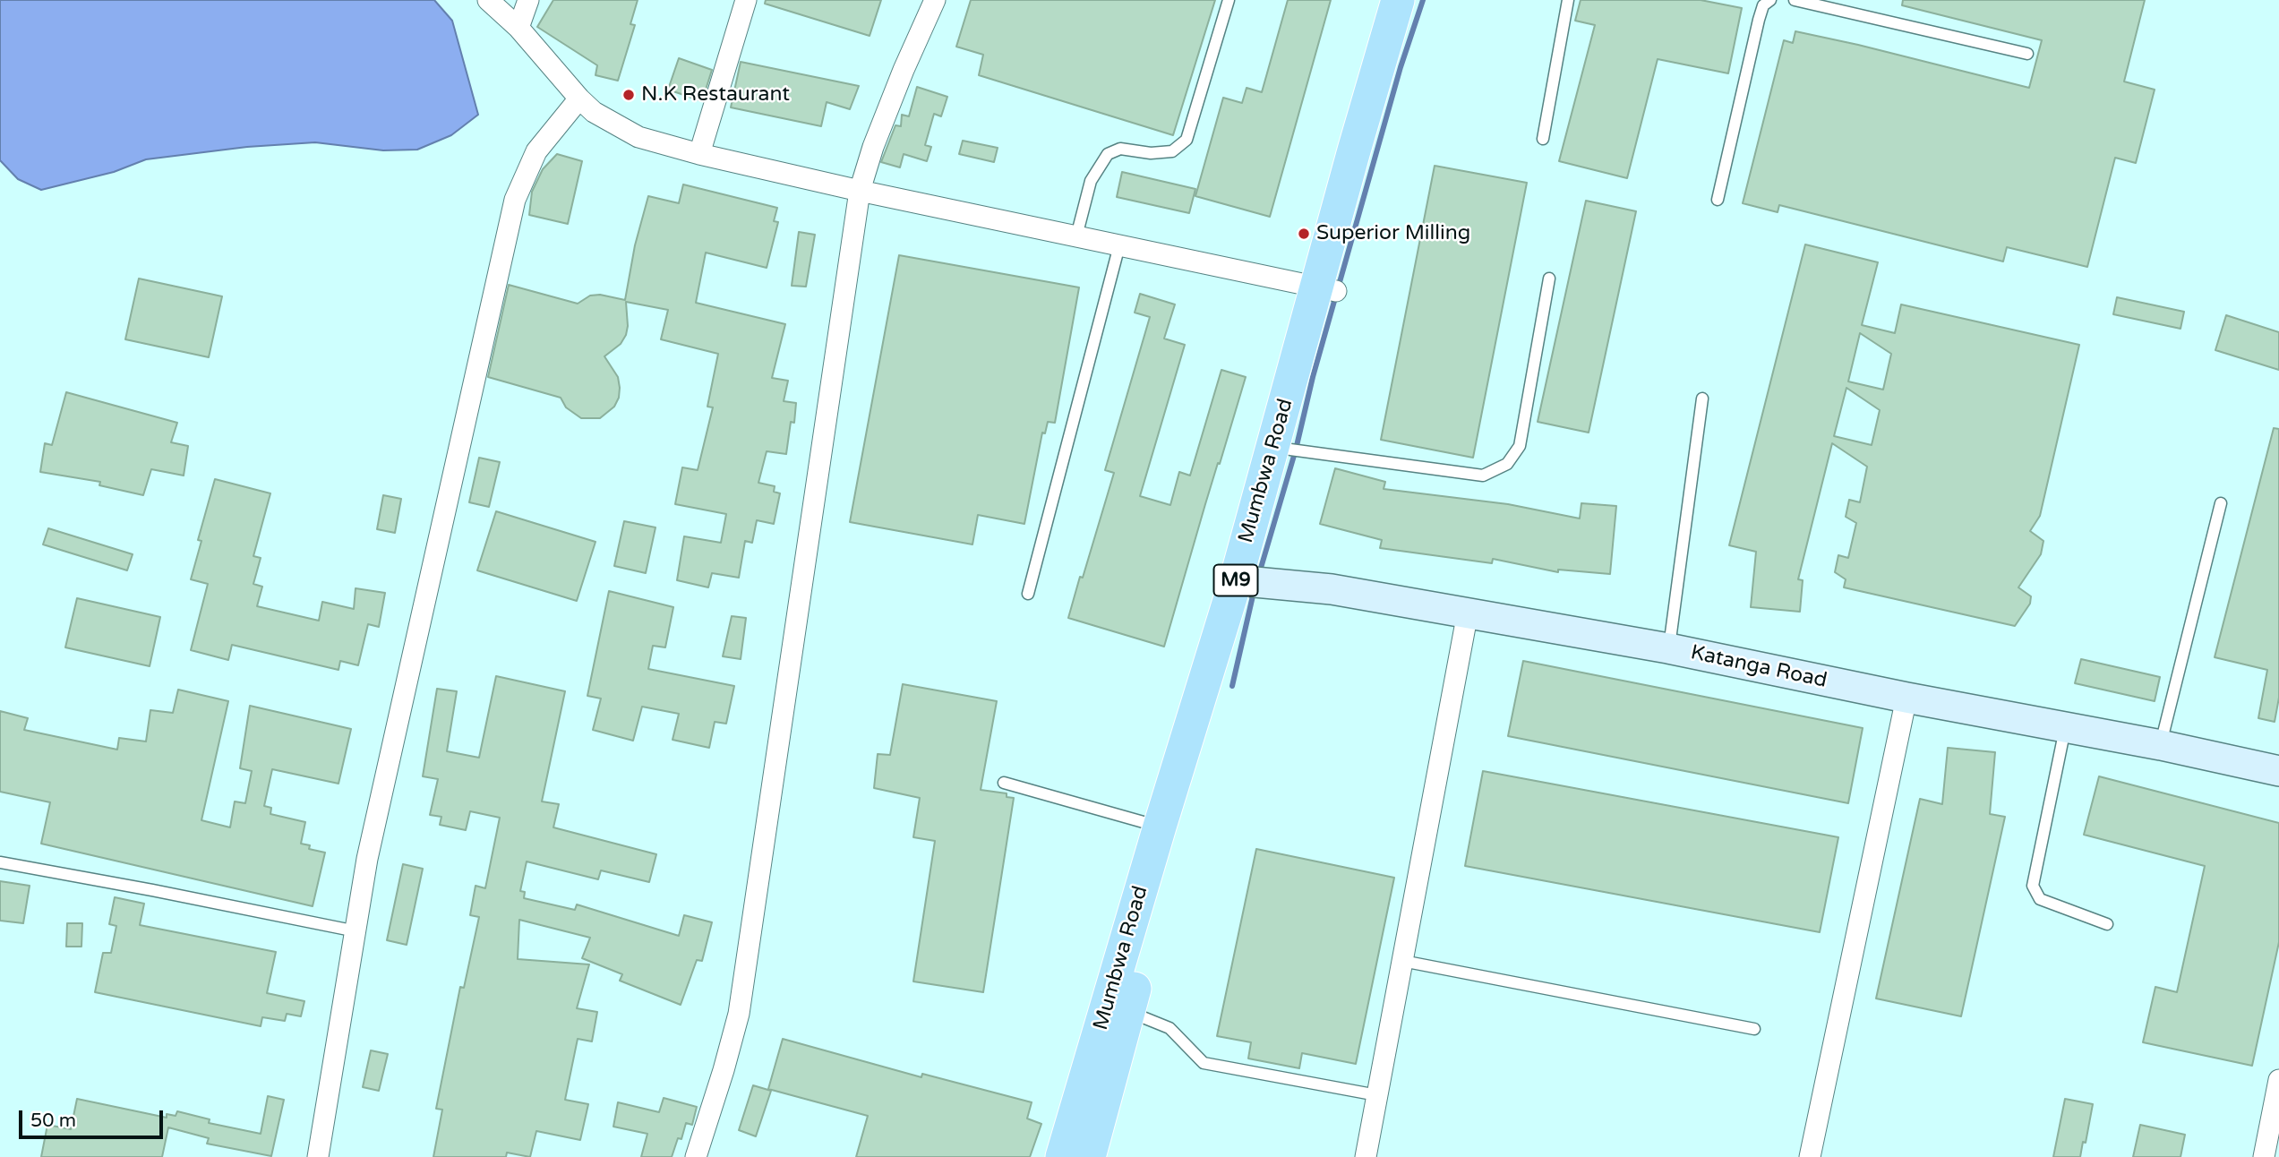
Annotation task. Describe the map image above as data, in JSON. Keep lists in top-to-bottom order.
{
  "streets": {
    "main road": ["Mumbwa Road", "M9"],
    "street": ["Katanga Road"]
  },
  "crossings": [
    ["Mumbwa Road", "Katanga Road"]
  ],
  "places": ["N.K Restaurant", "Superior Milling"],
  "scale_bar": "50 m"
}
